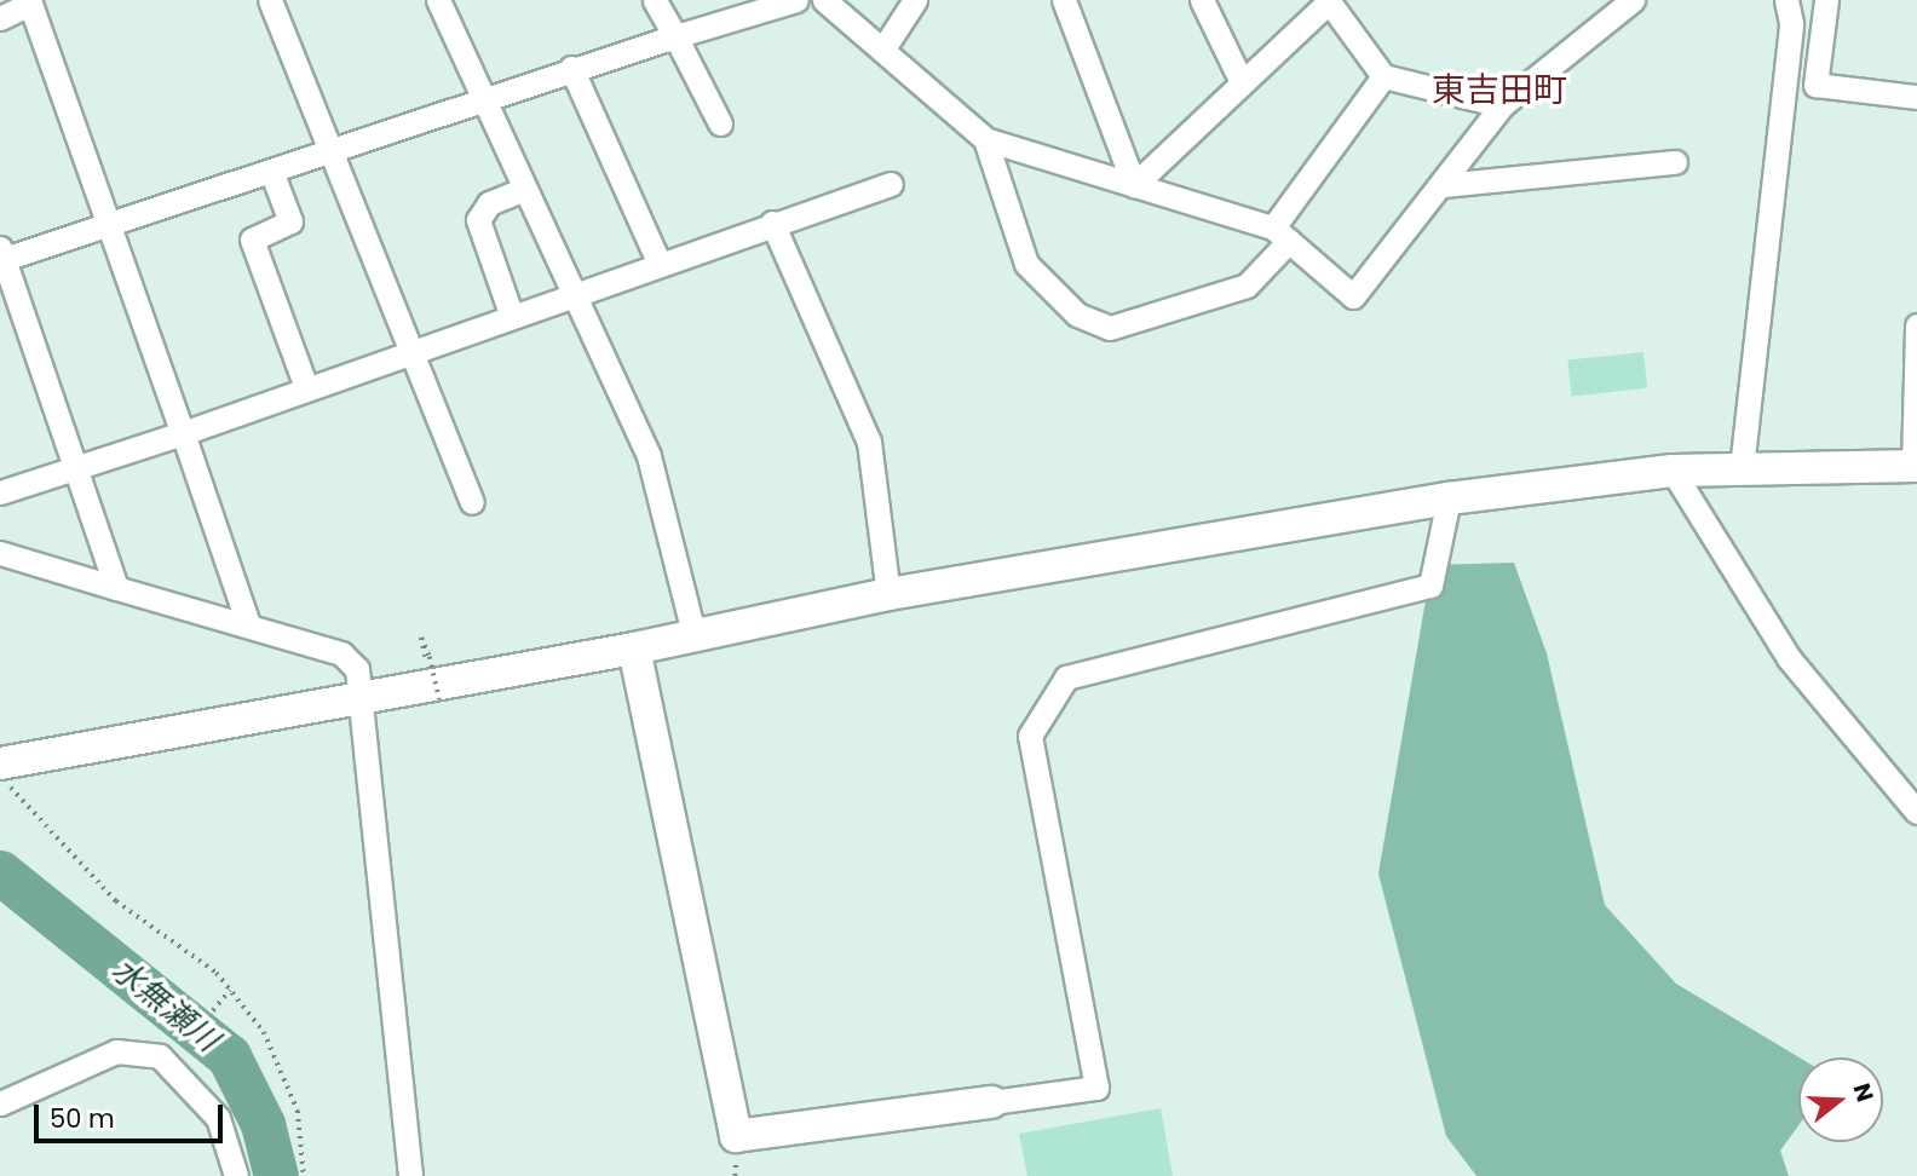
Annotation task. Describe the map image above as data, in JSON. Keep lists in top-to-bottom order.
{
  "districts": ["東吉田町"],
  "water": ["水無瀬川"],
  "scale_bar": "50 m",
  "north": "right"
}
